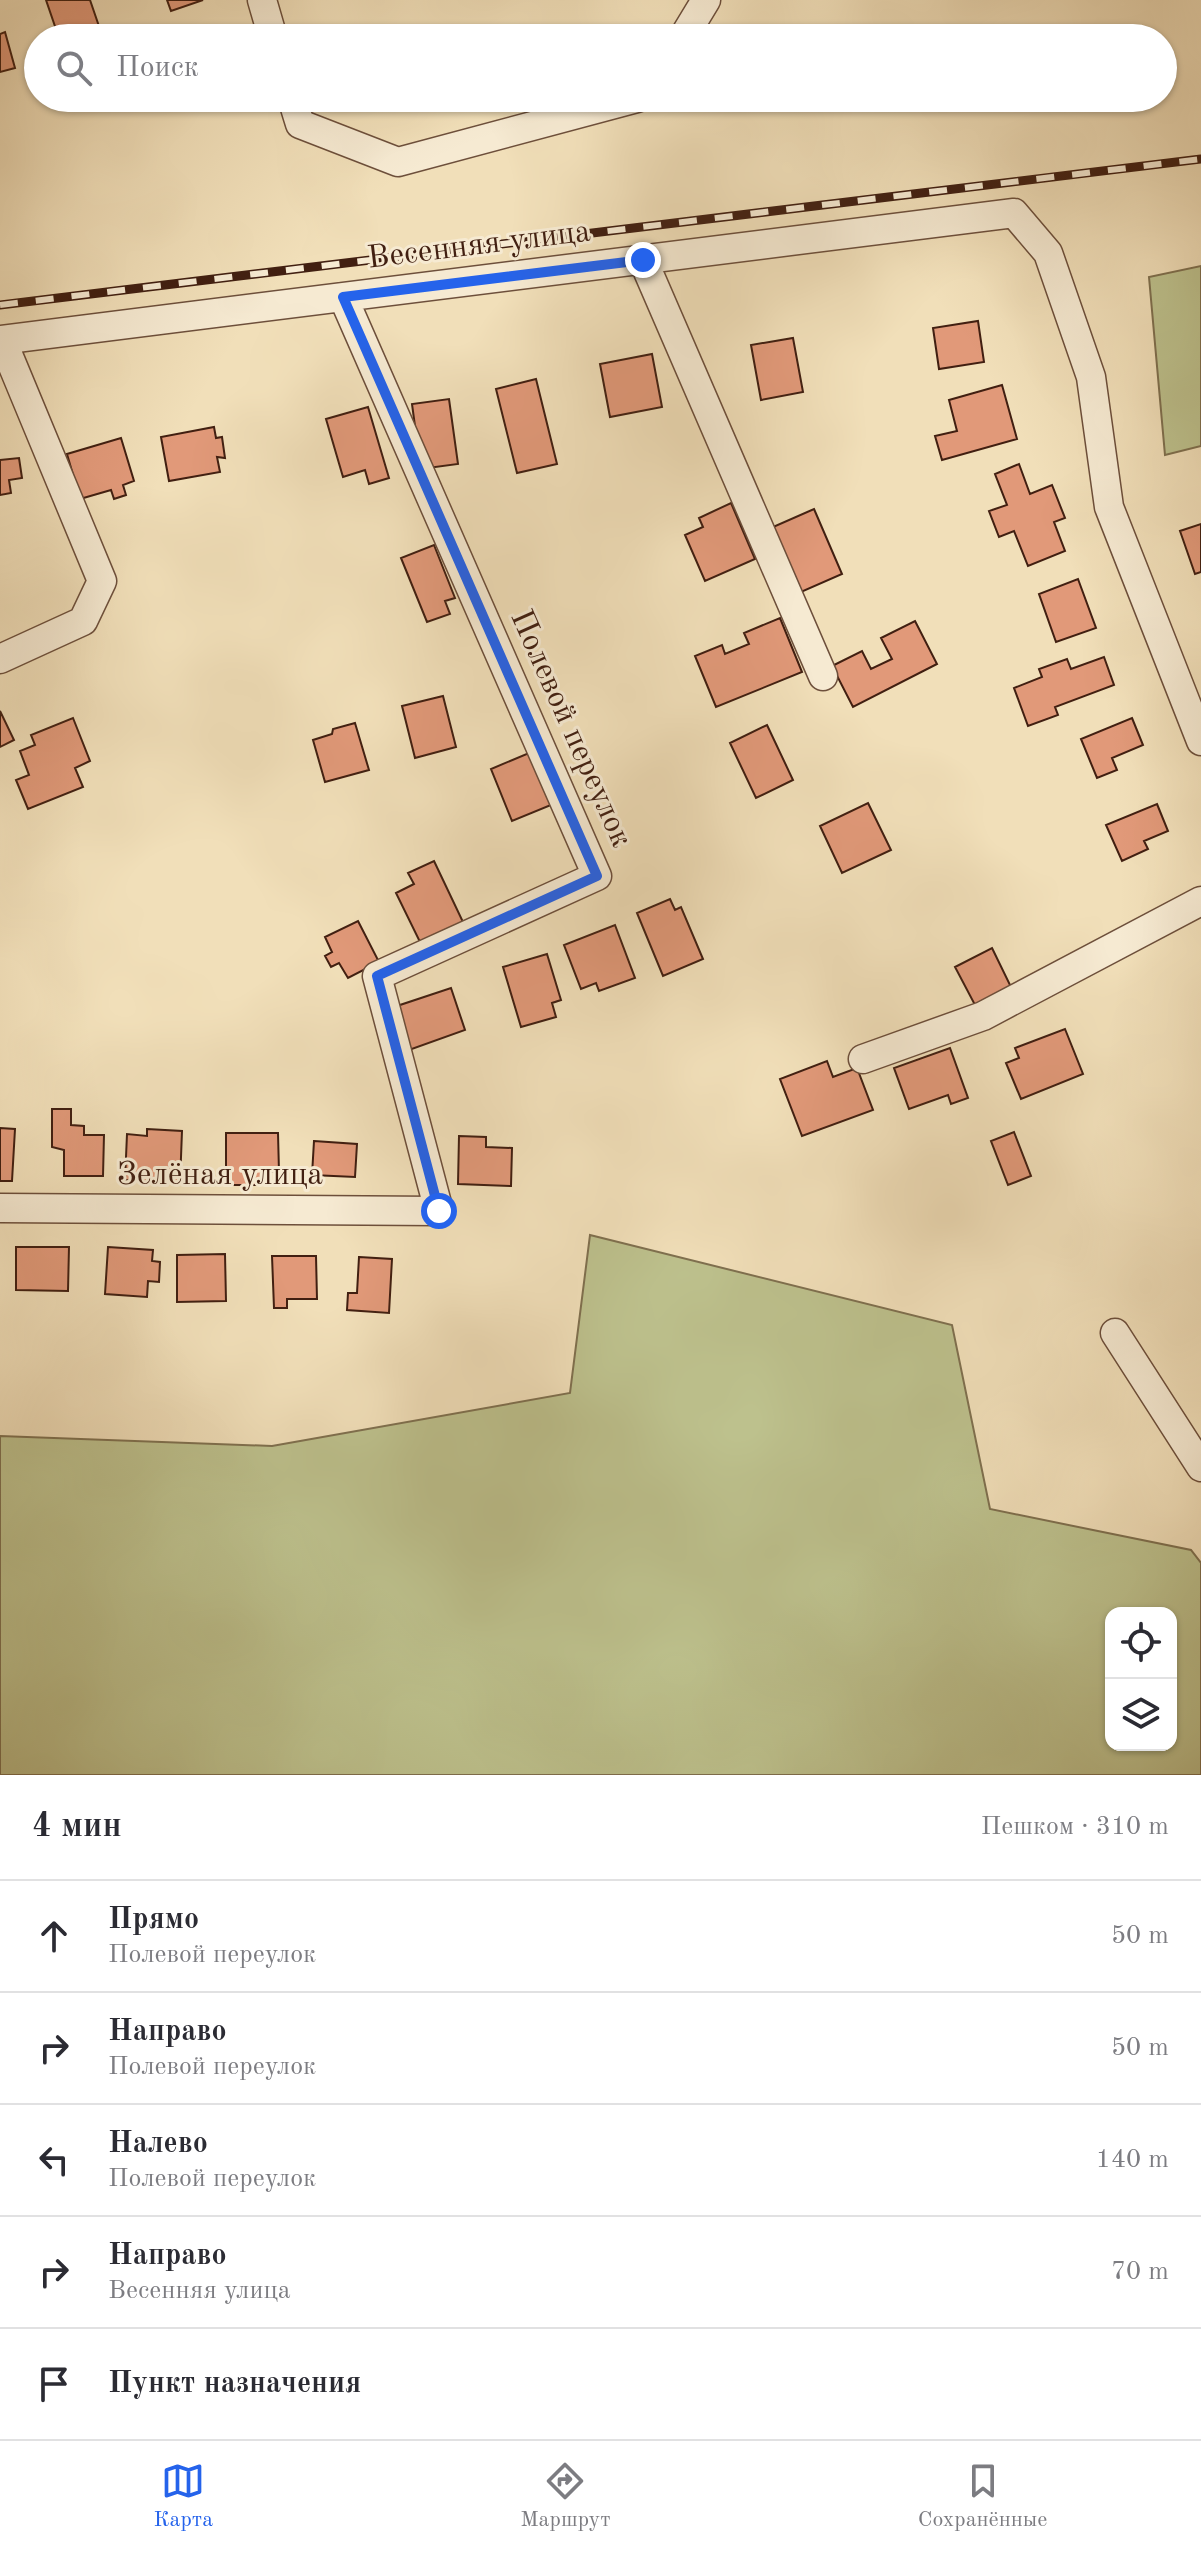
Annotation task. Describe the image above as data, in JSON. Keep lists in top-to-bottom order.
{
  "streets": {
    "street": ["Весенняя улица", "Полевой переулок", "Зелёная улица"]
  },
  "crossings": [
    ["Весенняя улица", "Полевой переулок"],
    ["Полевой переулок", "Зелёная улица"]
  ],
  "page": {
    "search": "Поиск",
    "heading": ["4 мин", "Пешком · 310 m"],
    "list": [
      ["Прямо", "Полевой переулок", "50 m"],
      ["Направо", "Полевой переулок", "50 m"],
      ["Налево", "Полевой переулок", "140 m"],
      ["Направо", "Весенняя улица", "70 m"],
      "Пункт назначения"
    ],
    "nav": ["Карта", "Маршрут", "Сохранённые"]
  }
}
